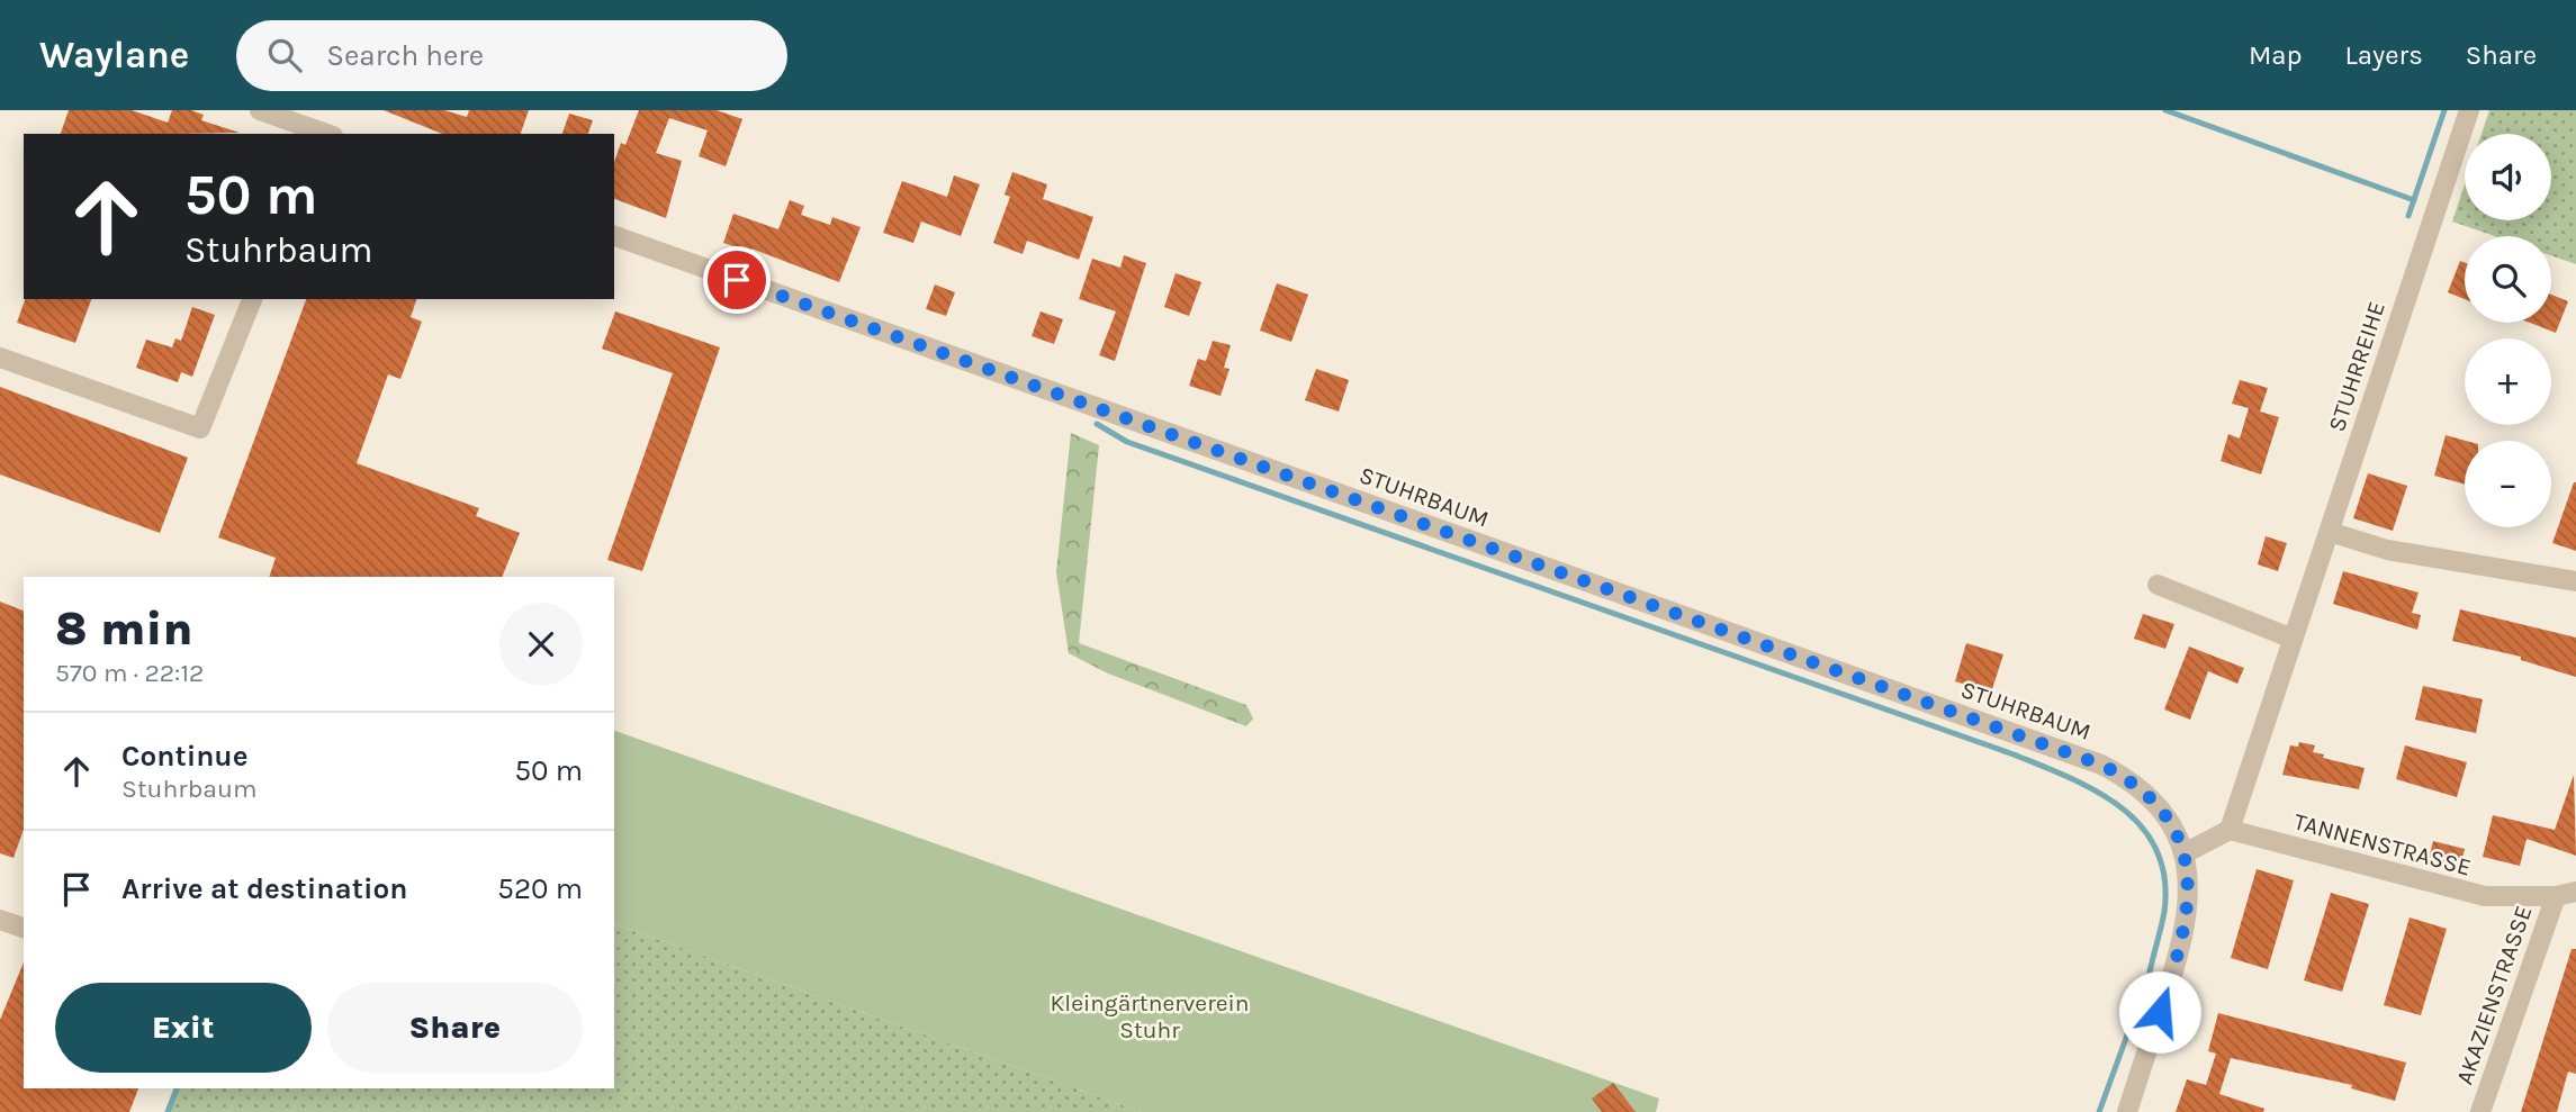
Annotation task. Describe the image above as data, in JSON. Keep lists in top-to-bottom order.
{
  "streets": {
    "street": [
      "STUHRREIHE",
      "STUHRBAUM",
      "TANNENSTRASSE",
      "AKAZIENSTRASSE"
    ]
  },
  "crossings": [
    ["STUHRREIHE", "TANNENSTRASSE"],
    ["TANNENSTRASSE", "AKAZIENSTRASSE"]
  ],
  "parks": ["Kleingärtnerverein Stuhr"],
  "page": {
    "header": "Waylane",
    "search": "Search here",
    "nav": ["Map", "Layers", "Share"],
    "map_buttons": ["+", "−"],
    "turn": ["50 m", "Stuhrbaum"],
    "heading": ["8 min", "570 m · 22:12"],
    "list": [
      {
        "name": "Continue",
        "note": "Stuhrbaum",
        "value": "50 m"
      },
      {
        "name": "Arrive at destination",
        "value": "520 m"
      }
    ],
    "buttons": ["Exit", "Share"]
  }
}
